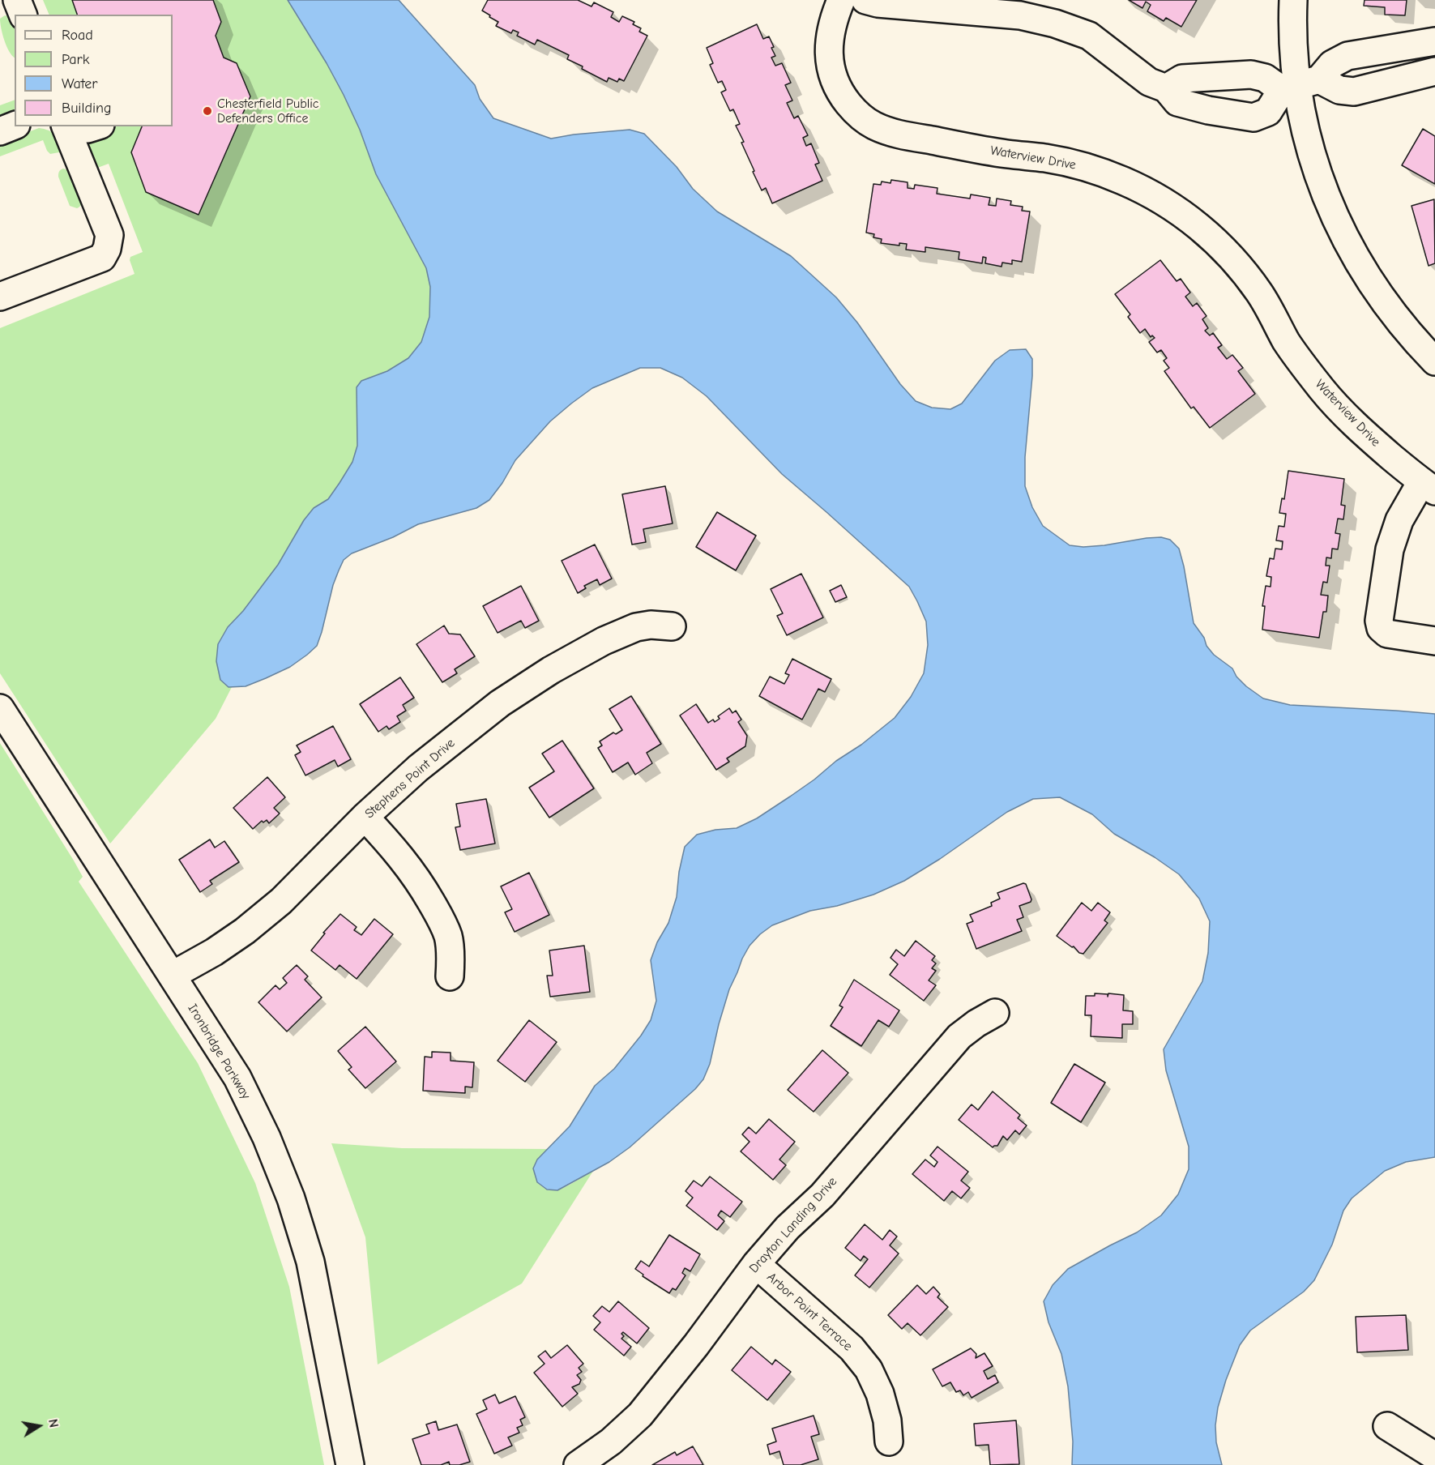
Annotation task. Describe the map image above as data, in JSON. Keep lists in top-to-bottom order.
{
  "streets": {
    "street": [
      "Waterview Drive",
      "Stephens Point Drive",
      "Ironbridge Parkway",
      "Drayton Landing Drive",
      "Arbor Point Terrace"
    ]
  },
  "crossings": [
    ["Stephens Point Drive", "Ironbridge Parkway"],
    ["Drayton Landing Drive", "Arbor Point Terrace"]
  ],
  "places": ["Chesterfield Public Defenders Office"],
  "legend": [
    "Road",
    "Park",
    "Water",
    "Building"
  ],
  "north": "right"
}
